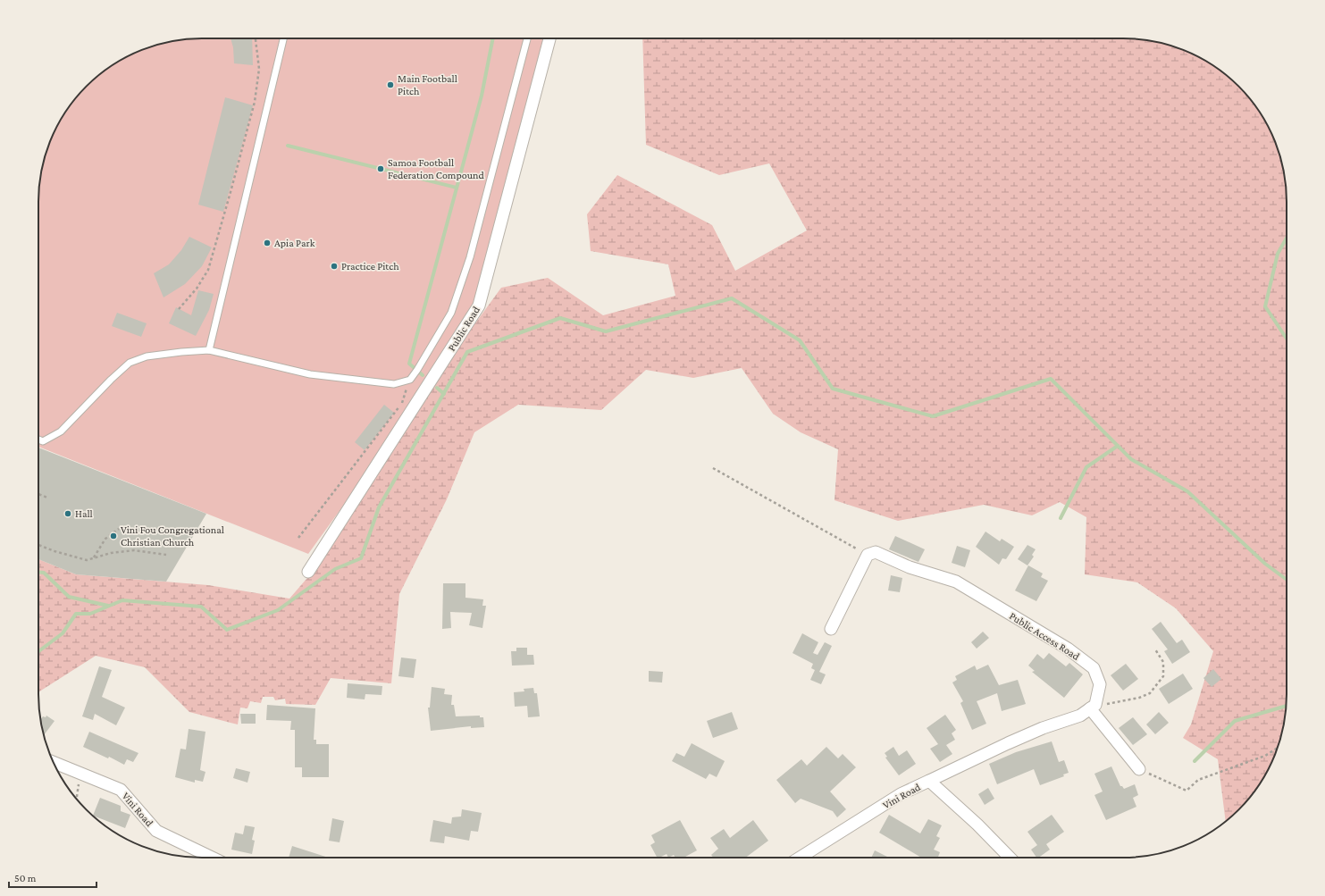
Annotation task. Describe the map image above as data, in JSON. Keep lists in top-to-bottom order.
{
  "streets": {
    "street": ["Public Road", "Public Access Road", "Vini Road"]
  },
  "places": [
    "Main Football Pitch",
    "Samoa Football Federation Compound",
    "Apia Park",
    "Practice Pitch",
    "Hall",
    "Vini Fou Congregational Christian Church"
  ],
  "scale_bar": "50 m"
}
